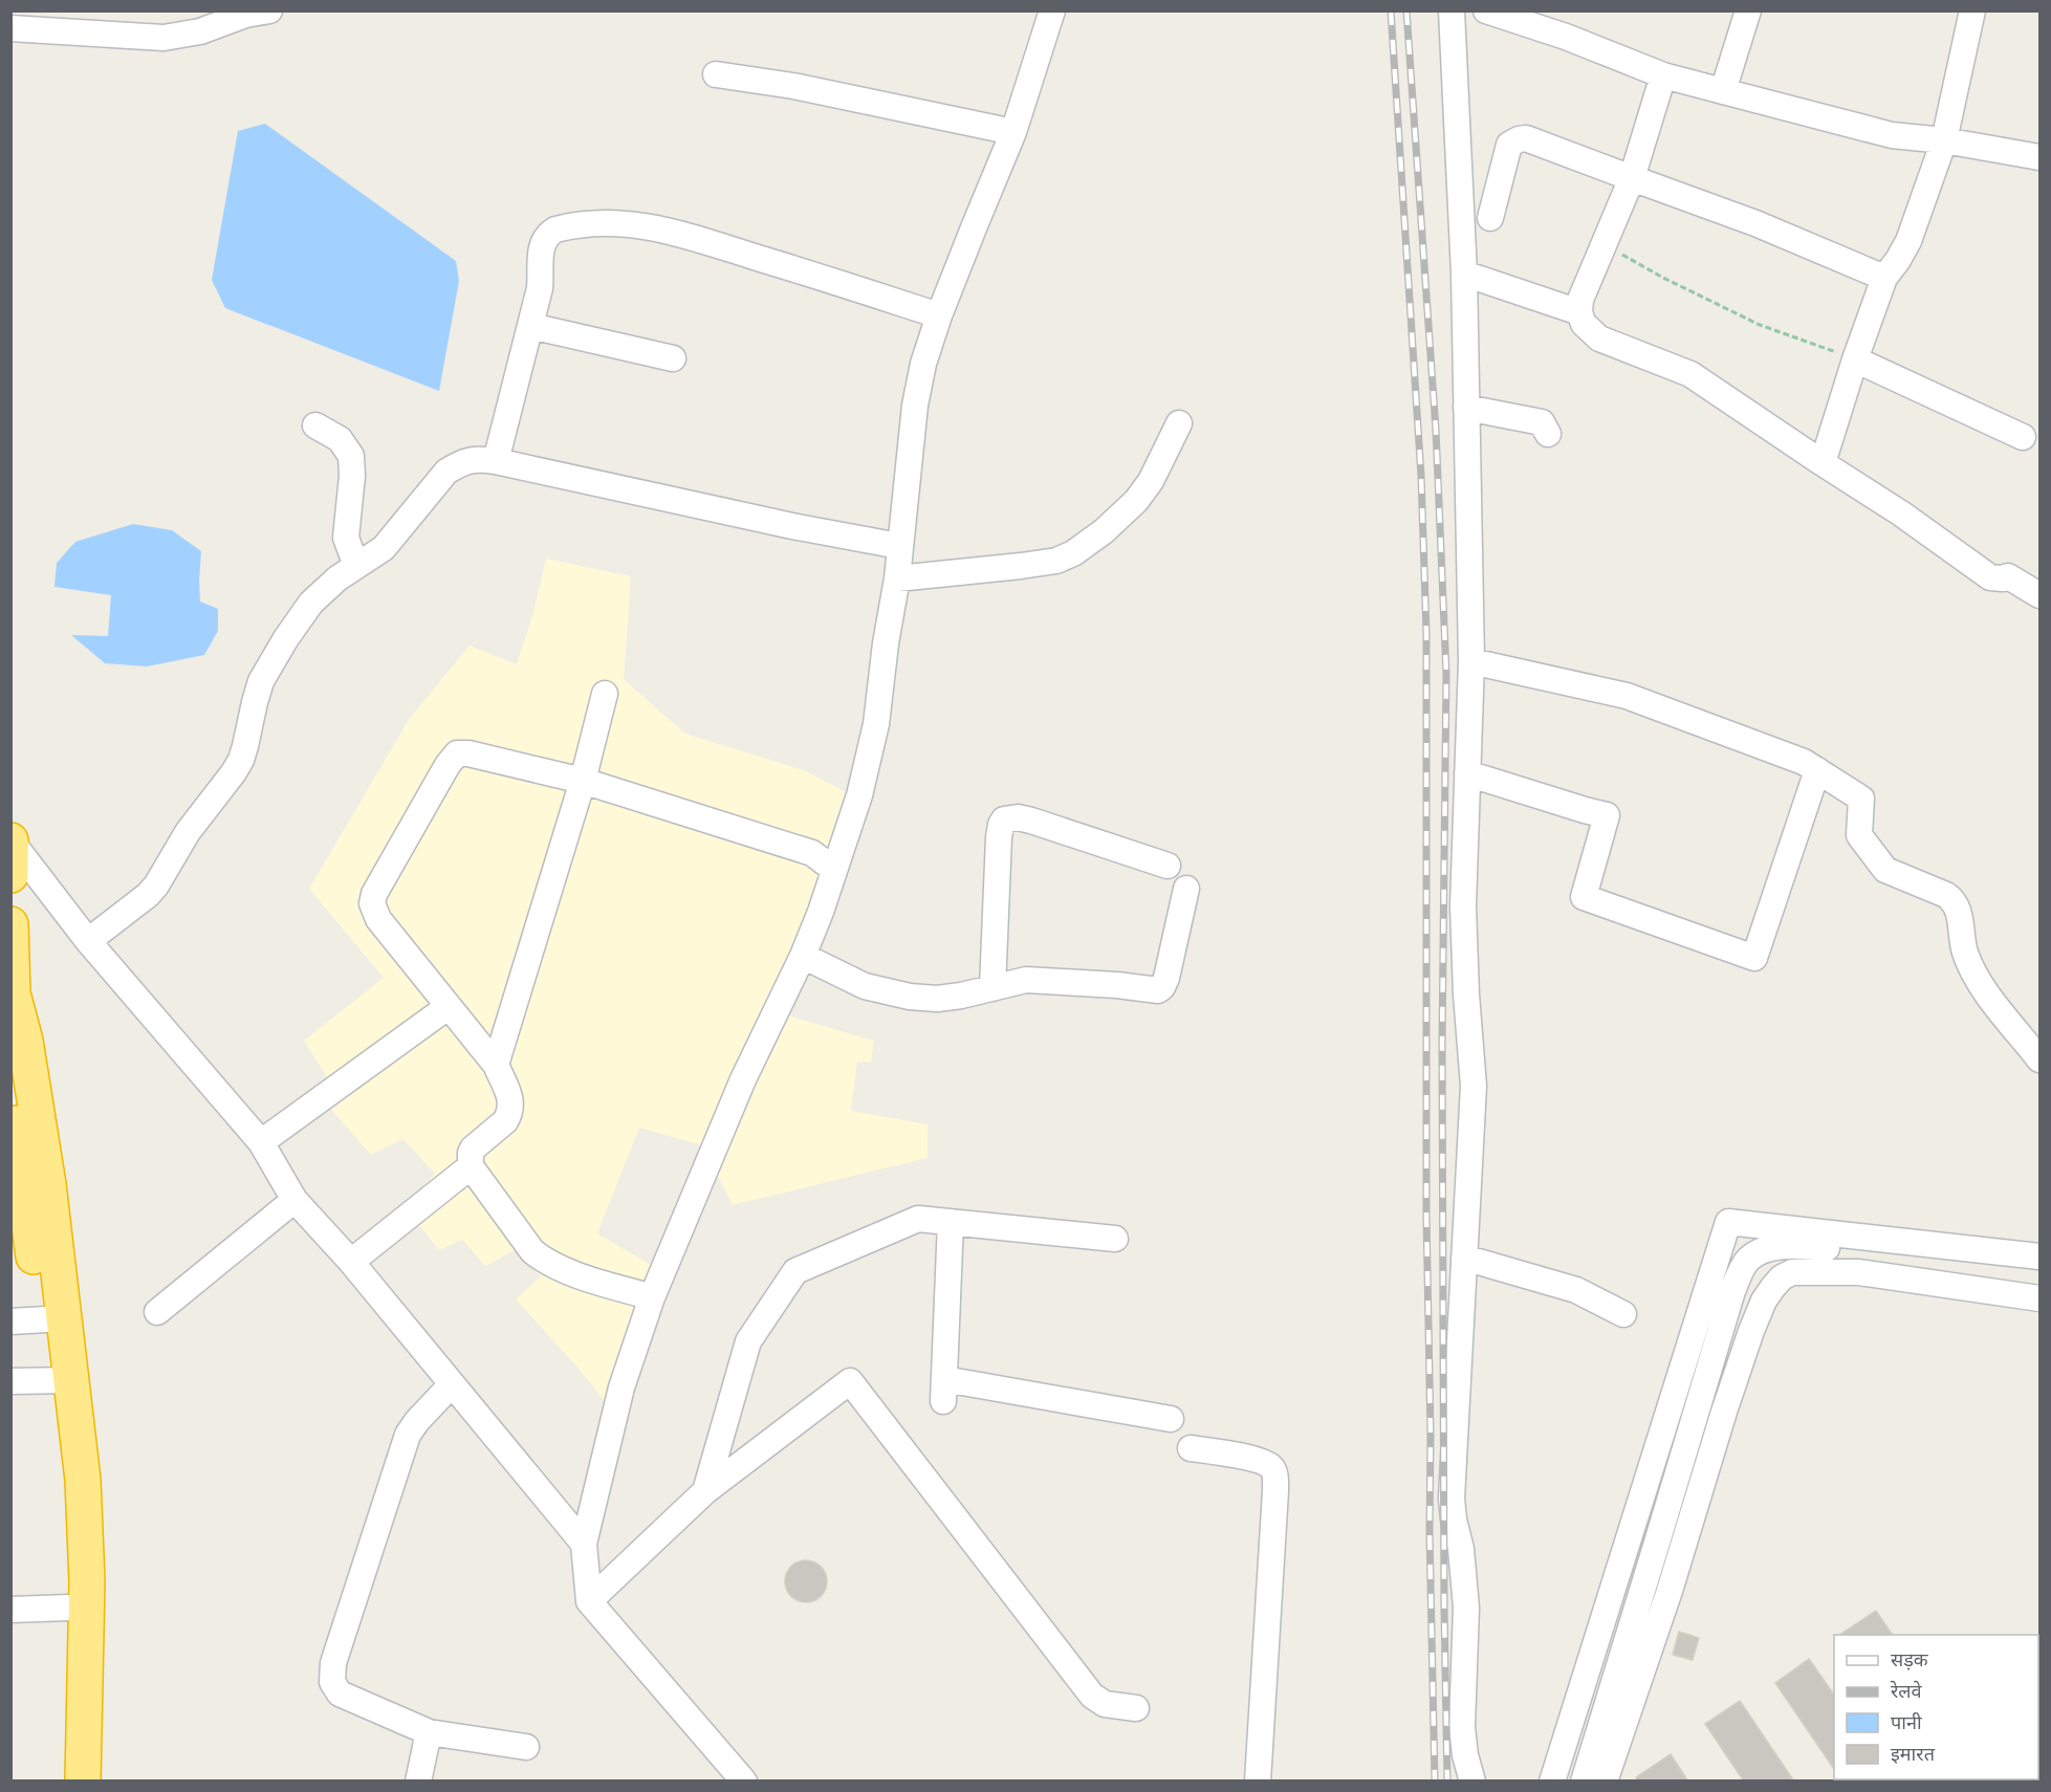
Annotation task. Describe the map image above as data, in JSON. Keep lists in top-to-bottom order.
{
  "legend": [
    "सड़क",
    "रेलवे",
    "पानी",
    "इमारत"
  ]
}
